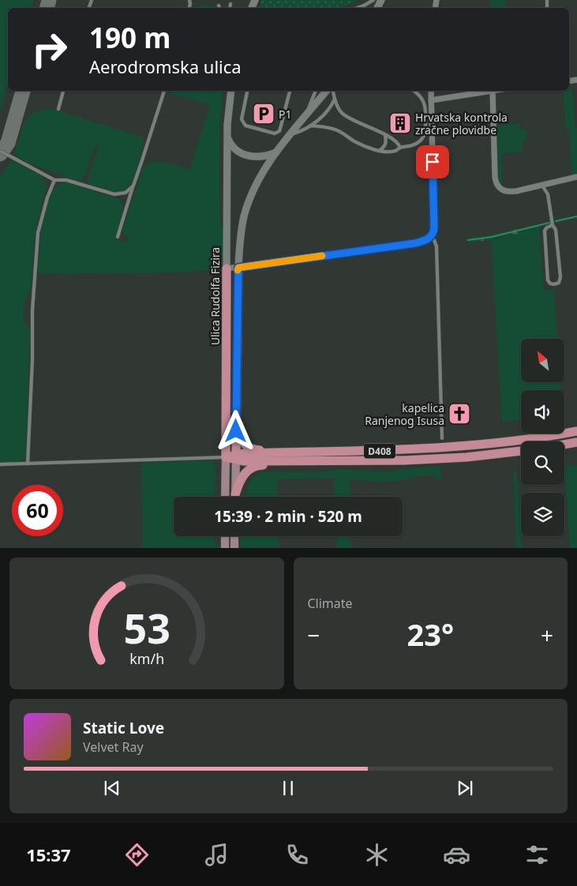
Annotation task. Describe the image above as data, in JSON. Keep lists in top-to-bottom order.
{
  "streets": {
    "main road": ["Ulica Rudolfa Fizira", "D408"]
  },
  "crossings": [
    ["Ulica Rudolfa Fizira", "D408"]
  ],
  "places": {
    "parking": ["P1"],
    "building": ["Hrvatska kontrola zračne plovidbe"],
    "church": ["kapelica Ranjenog Isusa"]
  },
  "north": "top left",
  "page": {
    "turn": ["190 m", "Aerodromska ulica"],
    "limit": "60",
    "trip": "15:39 · 2 min · 520 m",
    "tile": "Climate",
    "heat": ["−", "23°", "+"],
    "song": ["Static Love", "Velvet Ray"],
    "tabs": "15:37",
    "gauge": ["53", "km/h"]
  }
}
